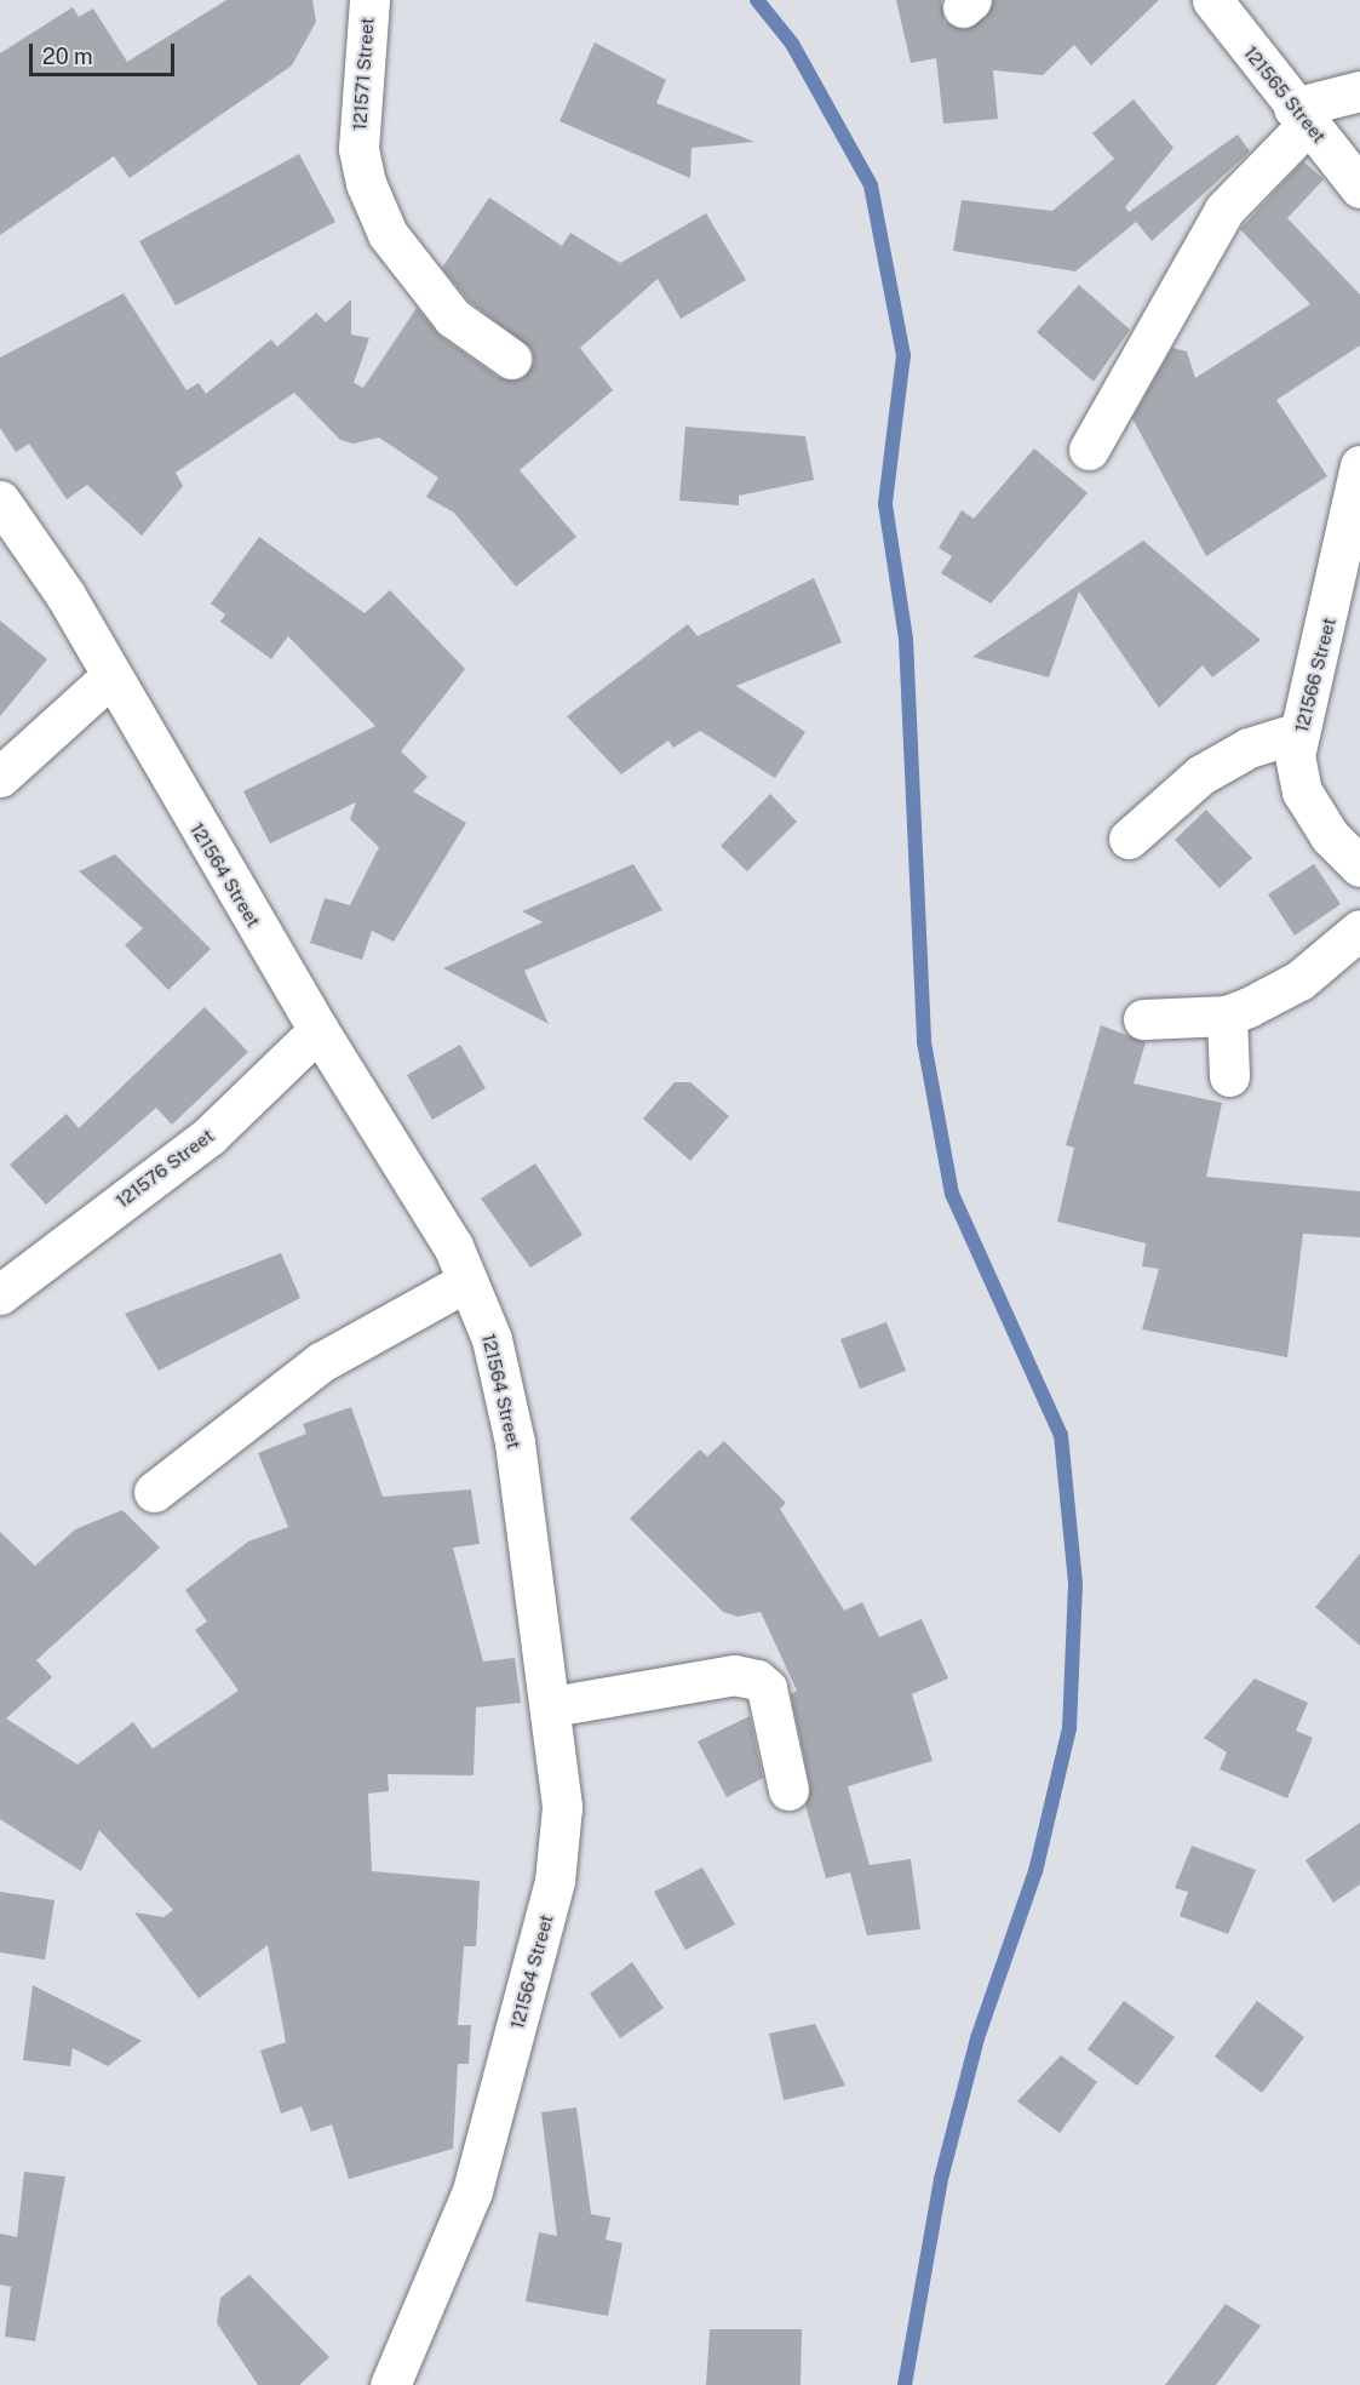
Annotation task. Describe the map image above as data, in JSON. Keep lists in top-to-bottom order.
{
  "streets": {
    "street": [
      "121571 Street",
      "121565 Street",
      "121566 Street",
      "121564 Street",
      "121576 Street"
    ]
  },
  "crossings": [
    ["121564 Street", "121576 Street"]
  ],
  "scale_bar": "20 m"
}
